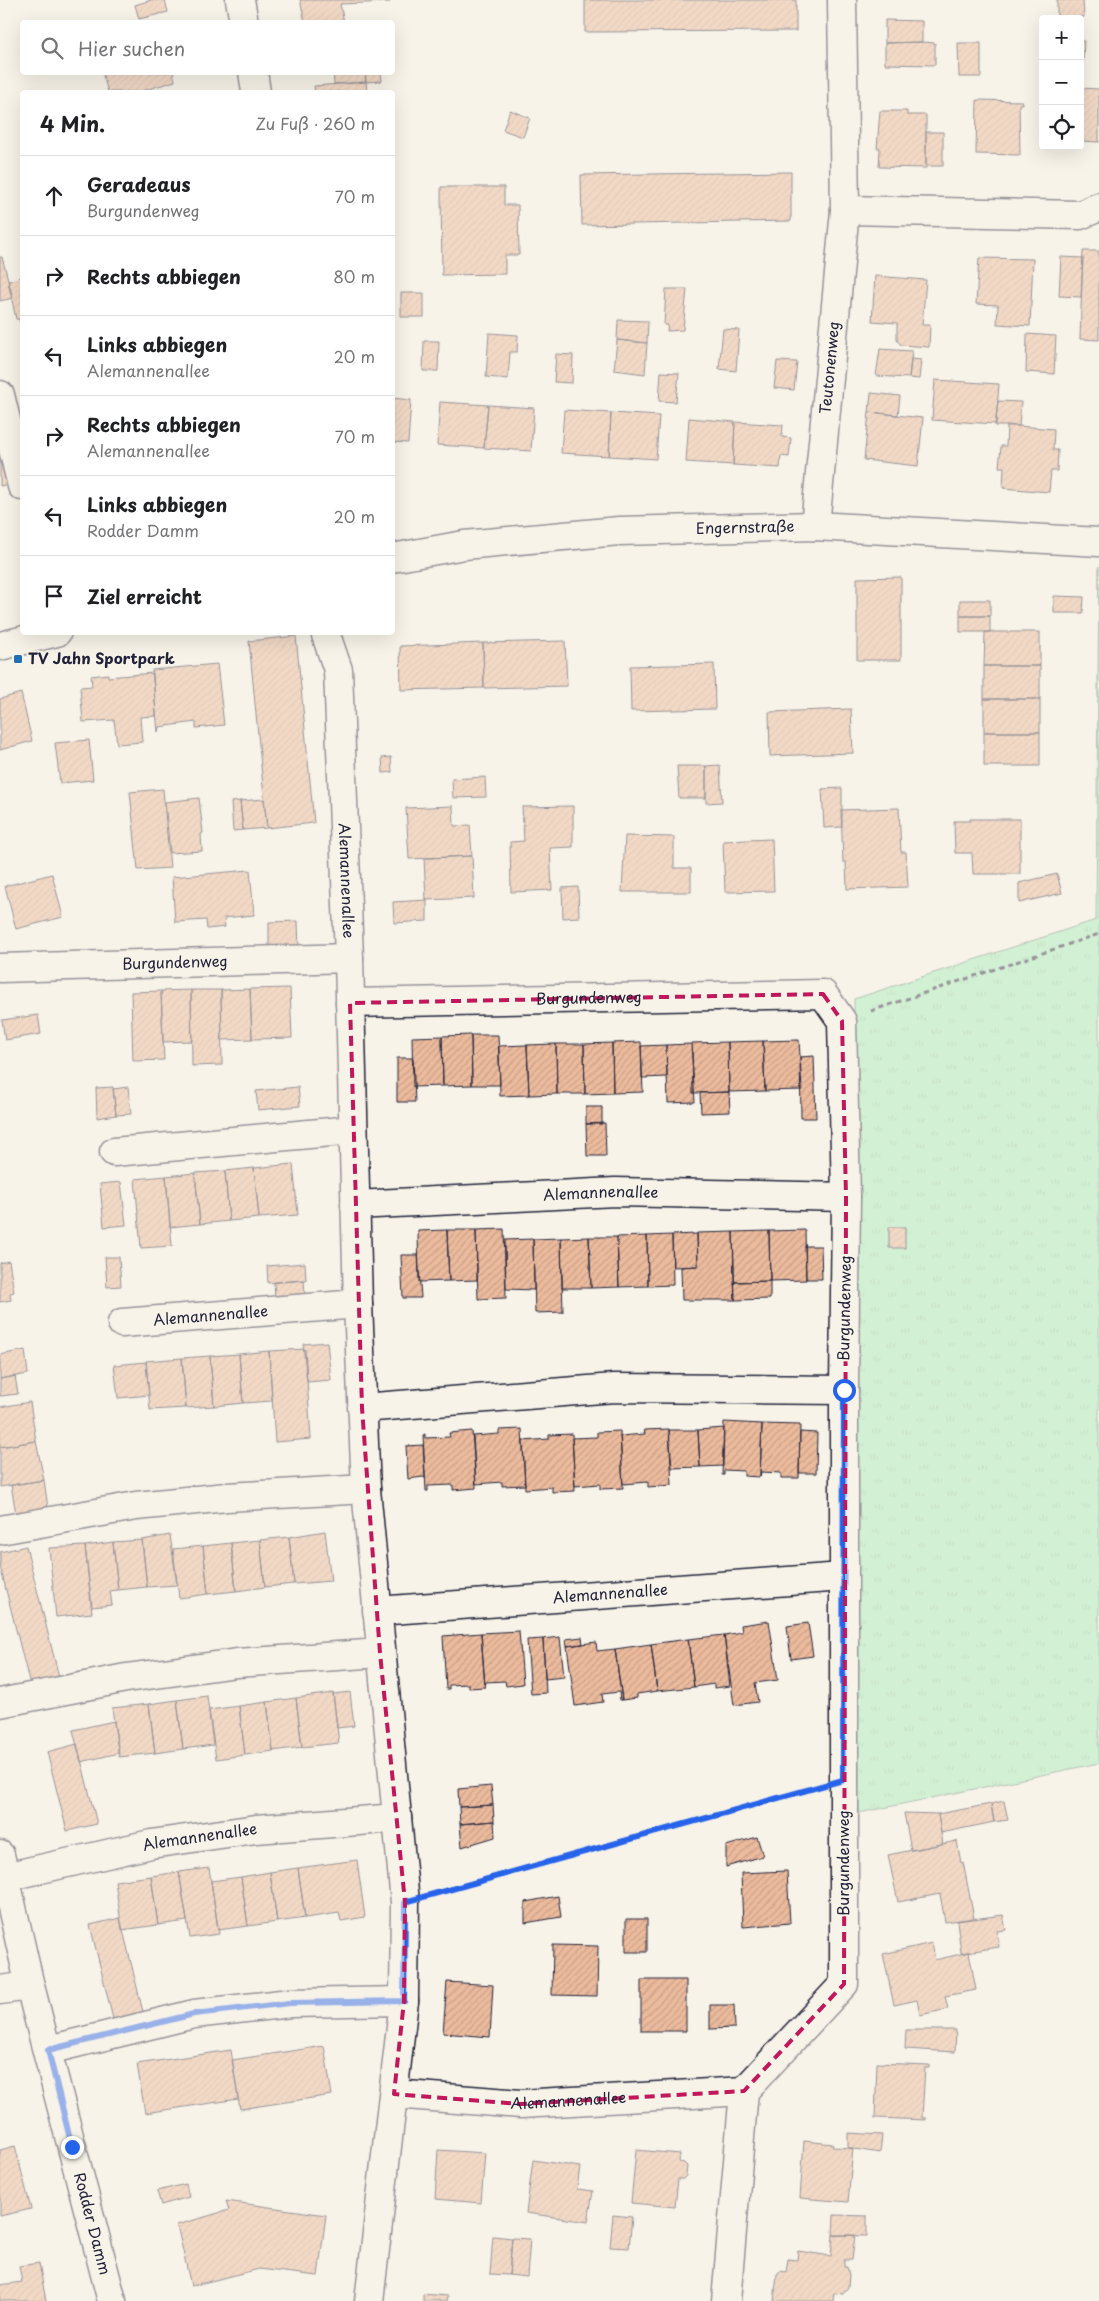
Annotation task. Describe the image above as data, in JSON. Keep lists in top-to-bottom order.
{
  "streets": {
    "street": [
      "Teutonenweg",
      "Engernstraße",
      "Alemannenallee",
      "Burgundenweg",
      "Rodder Damm"
    ]
  },
  "crossings": [
    ["Teutonenweg", "Engernstraße"],
    ["Alemannenallee", "Burgundenweg"],
    ["Alemannenallee", "Rodder Damm"]
  ],
  "places": {
    "transit": ["TV Jahn Sportpark"]
  },
  "page": {
    "map_buttons": ["+", "−"],
    "search": "Hier suchen",
    "heading": ["4 Min.", "Zu Fuß · 260 m"],
    "list": [
      ["Geradeaus", "Burgundenweg", "70 m"],
      ["Rechts abbiegen", "80 m"],
      ["Links abbiegen", "Alemannenallee", "20 m"],
      ["Rechts abbiegen", "Alemannenallee", "70 m"],
      ["Links abbiegen", "Rodder Damm", "20 m"],
      "Ziel erreicht"
    ]
  }
}
